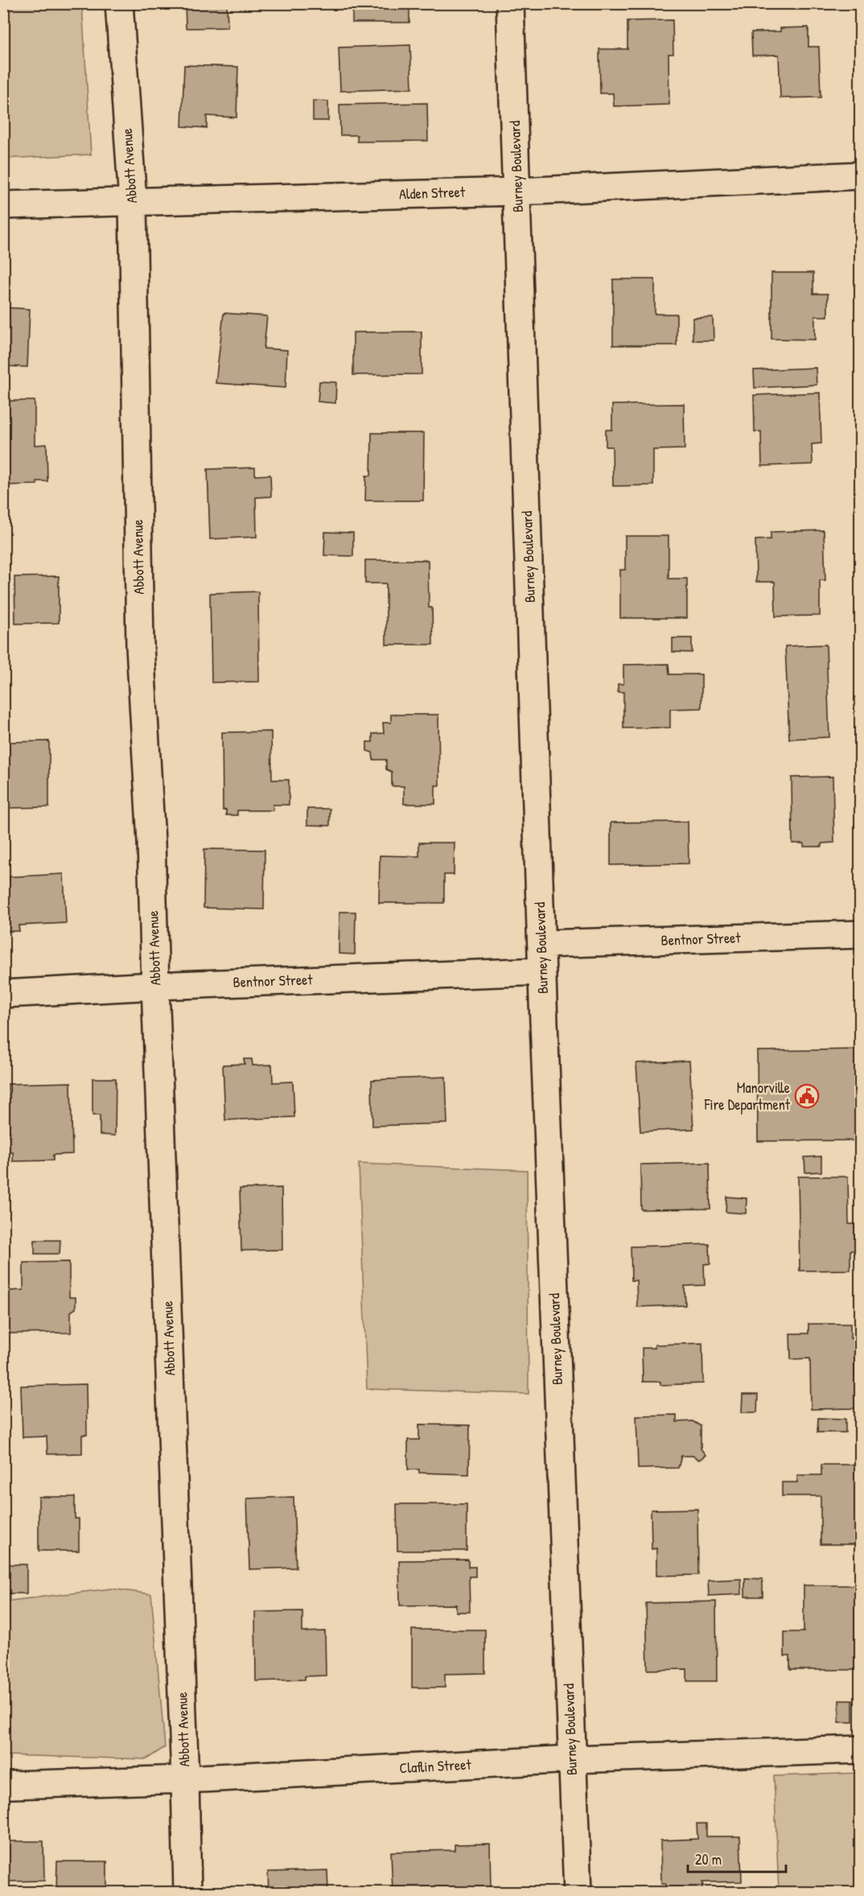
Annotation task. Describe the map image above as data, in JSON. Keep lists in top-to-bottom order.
{
  "streets": {
    "street": [
      "Abbott Avenue",
      "Burney Boulevard",
      "Alden Street",
      "Bentnor Street",
      "Claflin Street"
    ]
  },
  "crossings": [
    ["Abbott Avenue", "Alden Street"],
    ["Abbott Avenue", "Bentnor Street"],
    ["Abbott Avenue", "Claflin Street"],
    ["Burney Boulevard", "Alden Street"],
    ["Burney Boulevard", "Bentnor Street"],
    ["Burney Boulevard", "Claflin Street"]
  ],
  "places": {
    "public building": ["Manorville Fire Department"]
  },
  "scale_bar": "20 m"
}
